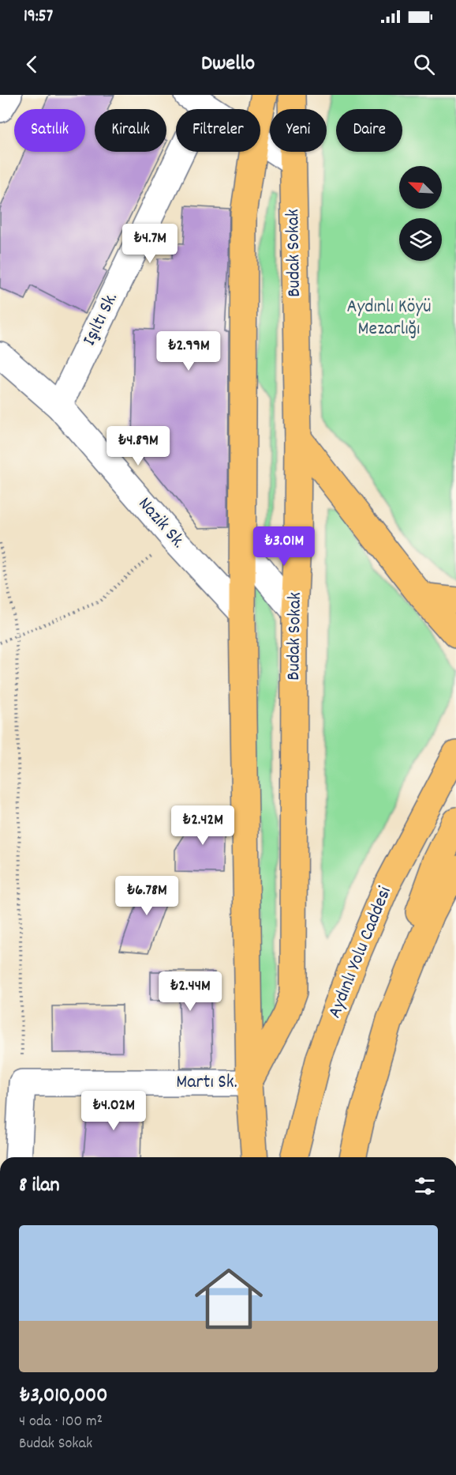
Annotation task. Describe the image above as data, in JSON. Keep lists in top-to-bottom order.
{
  "streets": {
    "main road": ["Budak Sokak", "Aydınlı Yolu Caddesi"],
    "street": ["Işıltı Sk.", "Nazik Sk.", "Martı Sk."]
  },
  "crossings": [
    ["Budak Sokak", "Martı Sk."],
    ["Işıltı Sk.", "Nazik Sk."]
  ],
  "parks": ["Aydınlı Köyü Mezarlığı"],
  "north": "top left",
  "page": {
    "status": "19:57",
    "header": "Dwello",
    "chip": [
      "Satılık",
      "Kiralık",
      "Filtreler",
      "Yeni",
      "Daire"
    ],
    "price": [
      "₺4.7M",
      "₺2.99M",
      "₺4.89M",
      "₺3.01M",
      "₺2.42M",
      "₺6.78M",
      "₺2.44M",
      "₺4.02M"
    ],
    "heading": "8 ilan",
    "list": [
      {
        "name": "₺3,010,000",
        "note": "4 oda · 100 m² · Budak Sokak"
      }
    ]
  }
}
